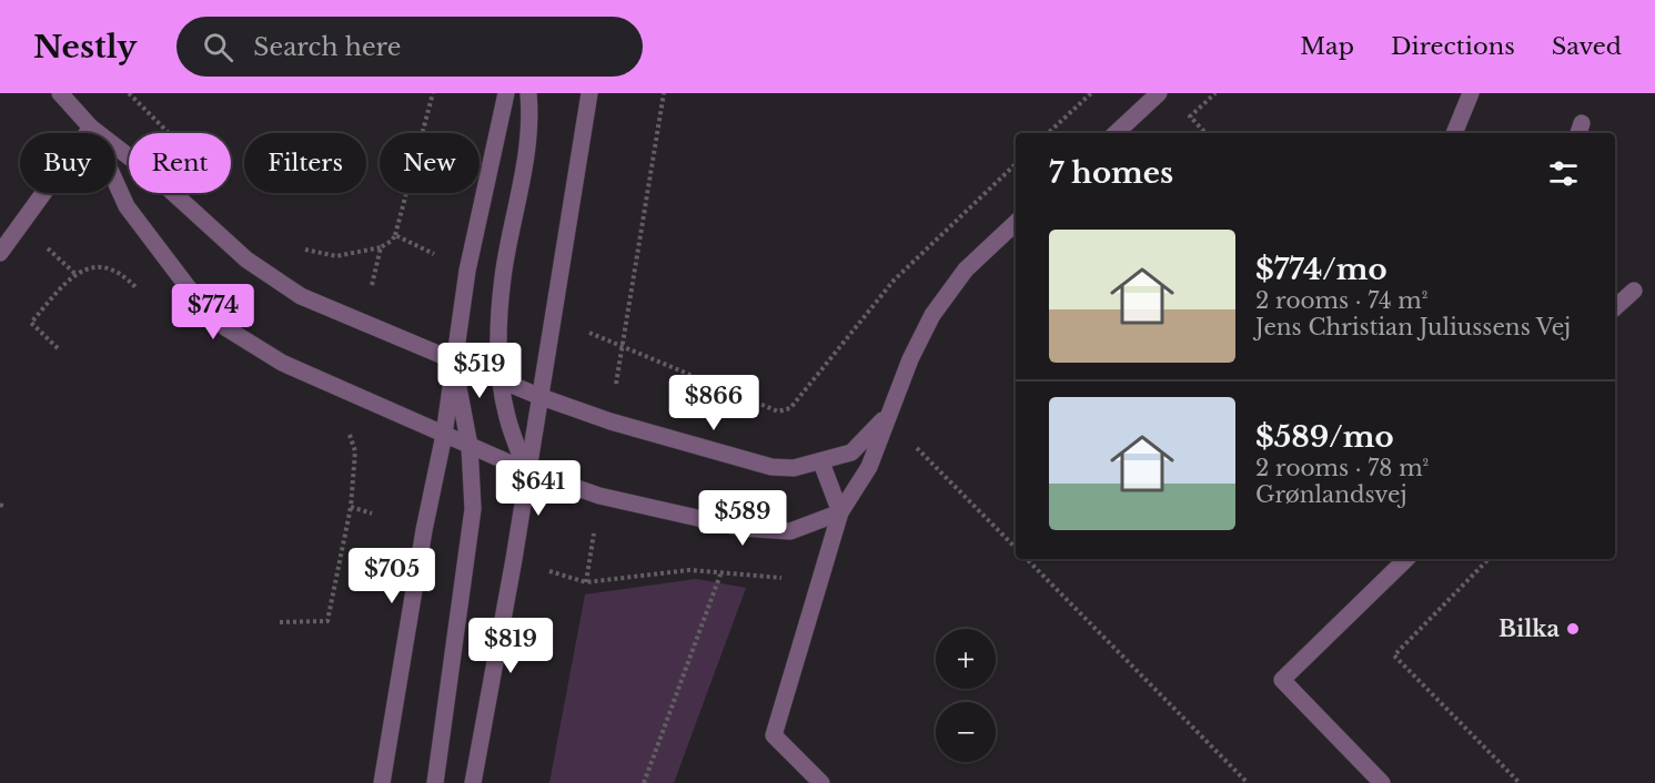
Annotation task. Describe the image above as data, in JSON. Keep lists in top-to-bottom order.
{
  "places": ["Bilka"],
  "page": {
    "header": "Nestly",
    "search": "Search here",
    "nav": ["Map", "Directions", "Saved"],
    "chip": [
      "Buy",
      "Rent",
      "Filters",
      "New"
    ],
    "heading": "7 homes",
    "list": [
      {
        "name": "$774/mo",
        "note": "2 rooms · 74 m² · Jens Christian Juliussens Vej"
      },
      {
        "name": "$589/mo",
        "note": "2 rooms · 78 m² · Grønlandsvej"
      }
    ],
    "price": [
      "$774",
      "$519",
      "$866",
      "$641",
      "$589",
      "$705",
      "$819"
    ],
    "map_buttons": ["+", "−"]
  }
}
